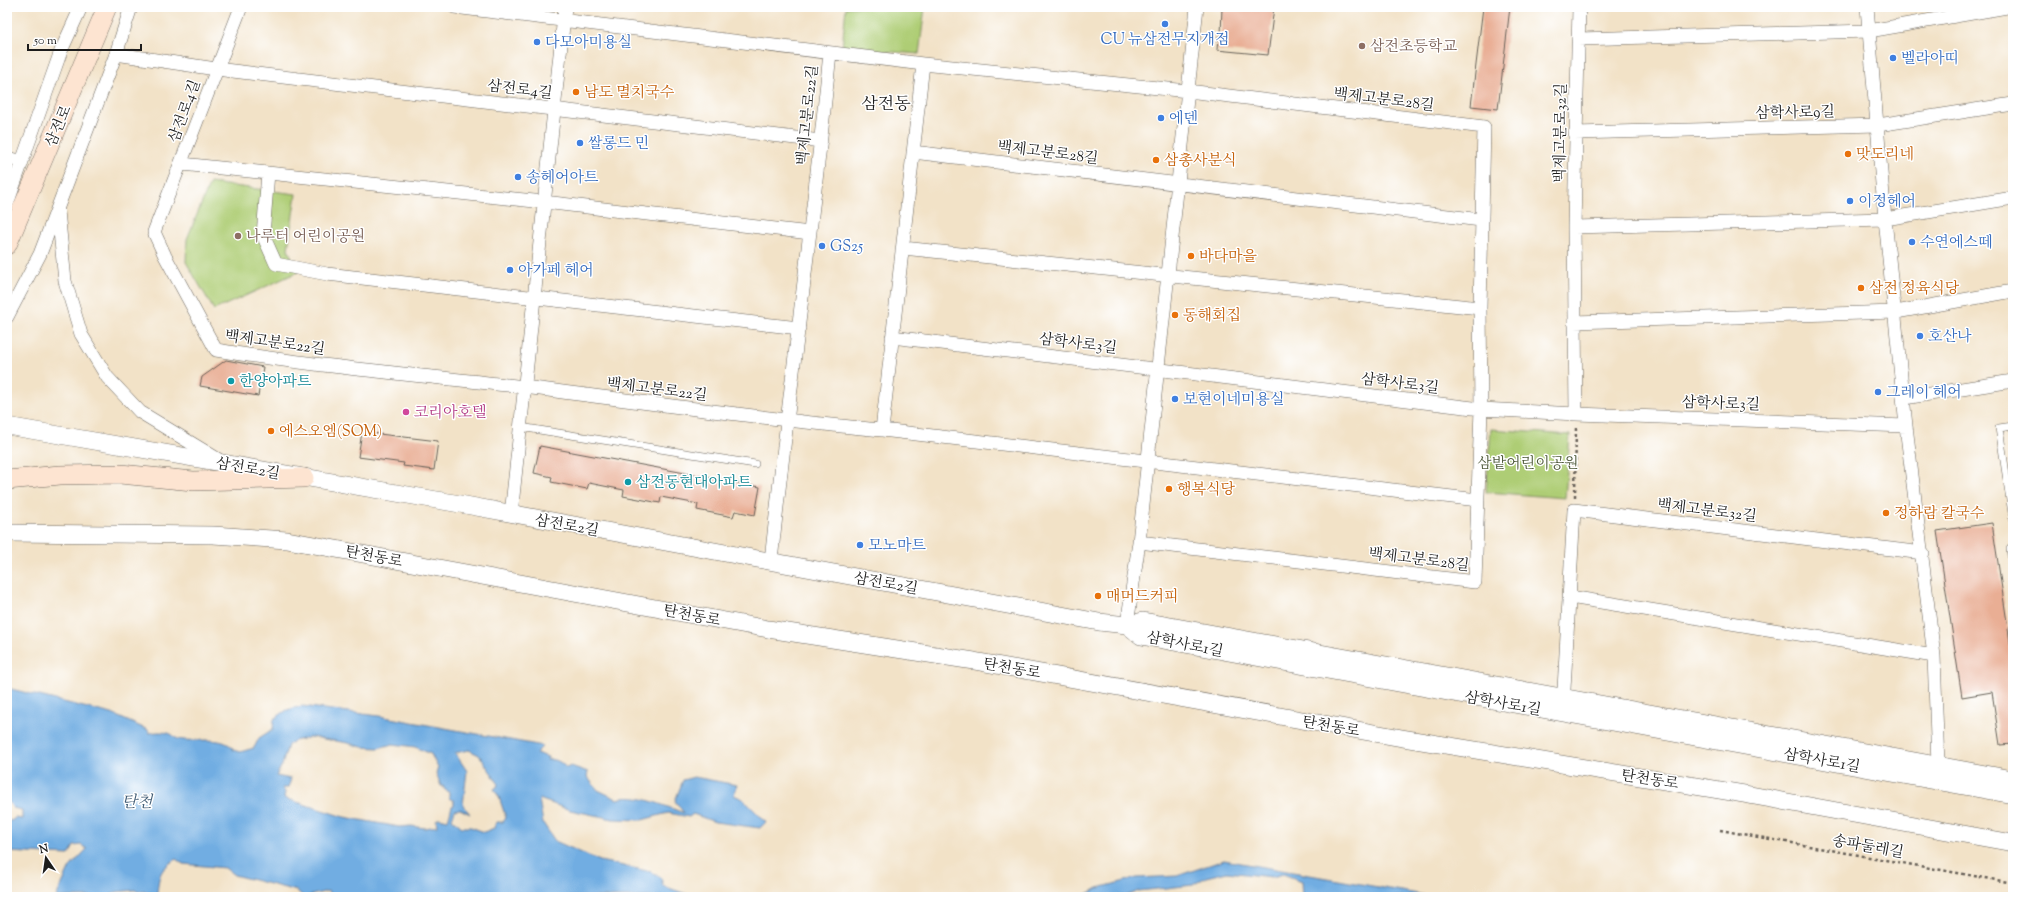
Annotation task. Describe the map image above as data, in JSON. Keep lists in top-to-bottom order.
{
  "streets": {
    "main road": ["삼전로"],
    "street": [
      "삼전로4길",
      "백제고분로28길",
      "삼학사로9길",
      "백제고분로22길",
      "백제고분로32길",
      "삼학사로3길",
      "삼전로2길",
      "탄천동로",
      "삼학사로1길"
    ],
    "path": ["송파둘레길"]
  },
  "crossings": [
    ["삼전로4길", "백제고분로22길"],
    ["백제고분로28길", "백제고분로22길"],
    ["백제고분로28길", "삼학사로3길"],
    ["삼학사로9길", "백제고분로32길"],
    ["백제고분로22길", "삼전로2길"],
    ["백제고분로32길", "삼학사로3길"],
    ["삼전로2길", "삼학사로1길"]
  ],
  "districts": ["삼전동"],
  "water": ["탄천"],
  "parks": ["삼밭어린이공원"],
  "places": [
    "CU 뉴삼전무지개점",
    "다모아미용실",
    "삼전초등학교",
    "벨라아띠",
    "남도 멸치국수",
    "에덴",
    "쌀롱드 민",
    "맛도리네",
    "삼총사분식",
    "송헤어아트",
    "이정헤어",
    "나루터 어린이공원",
    "수연에스떼",
    "GS25",
    "바다마을",
    "아가페 헤어",
    "삼전 정육식당",
    "동해회집",
    "호산나",
    "한양아파트",
    "그레이 헤어",
    "보현이네미용실",
    "코리아호텔",
    "에스오엠(SOM)",
    "삼전동현대아파트",
    "행복식당",
    "정하람 칼국수",
    "모노마트",
    "매머드커피"
  ],
  "scale_bar": "50 m",
  "north": "top"
}
